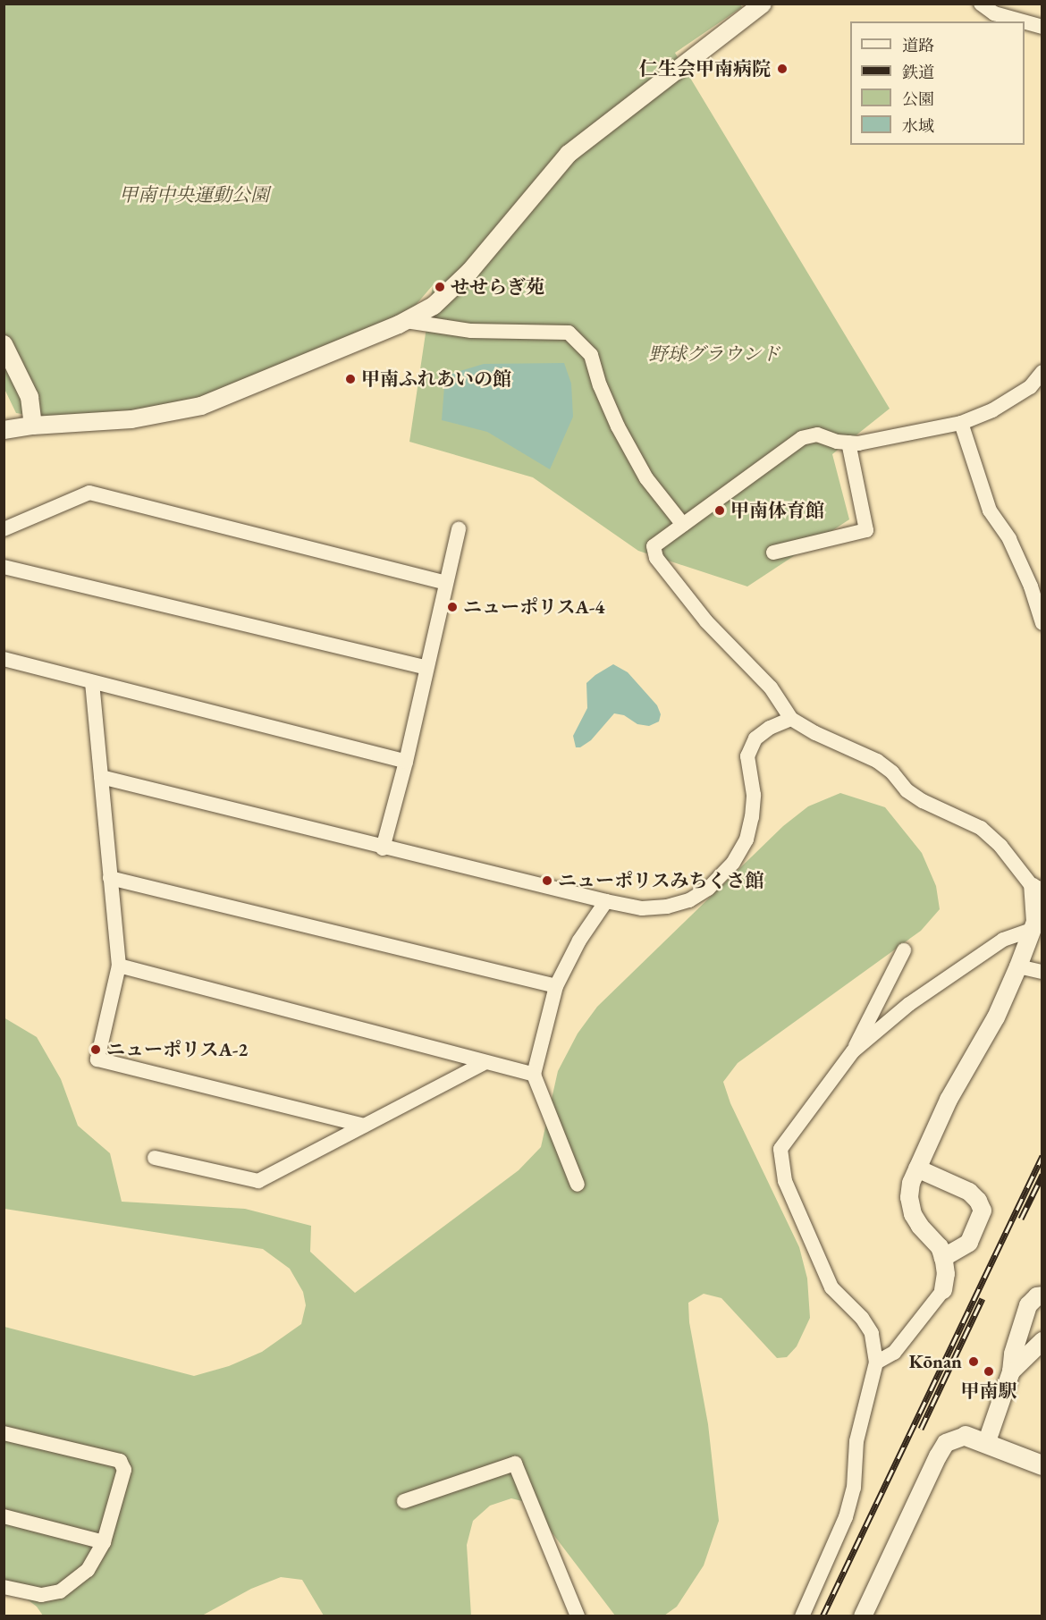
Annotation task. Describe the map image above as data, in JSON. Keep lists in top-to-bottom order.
{
  "parks": ["甲南中央運動公園", "野球グラウンド"],
  "places": [
    "仁生会甲南病院",
    "せせらぎ苑",
    "甲南ふれあいの館",
    "甲南体育館",
    "ニューポリスA-4",
    "ニューポリスみちくさ館",
    "ニューポリスA-2",
    "Kōnan",
    "甲南駅"
  ],
  "legend": [
    "道路",
    "鉄道",
    "公園",
    "水域"
  ]
}
